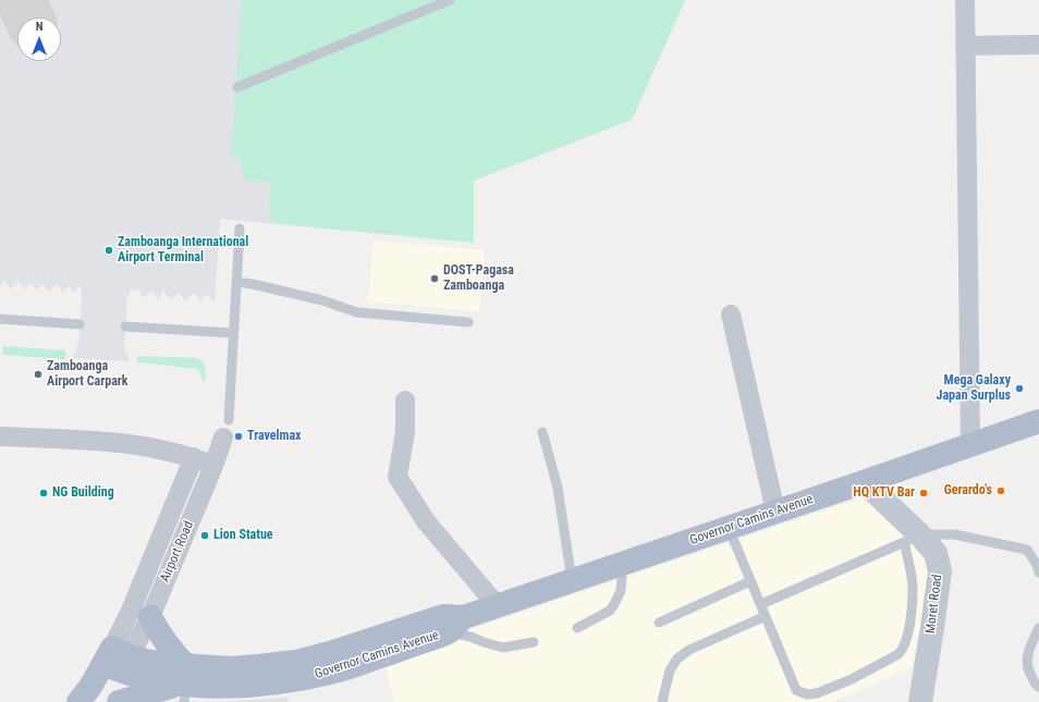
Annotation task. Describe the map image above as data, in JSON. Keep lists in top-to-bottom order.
{
  "streets": {
    "main road": ["Governor Camins Avenue"],
    "street": ["Airport Road", "Moret Road"]
  },
  "crossings": [
    ["Governor Camins Avenue", "Airport Road"],
    ["Governor Camins Avenue", "Moret Road"]
  ],
  "places": [
    "Zamboanga International Airport Terminal",
    "DOST-Pagasa Zamboanga",
    "Zamboanga Airport Carpark",
    "Mega Galaxy Japan Surplus",
    "Travelmax",
    "Gerardo's",
    "NG Building",
    "HQ KTV Bar",
    "Lion Statue"
  ],
  "north": "top"
}
